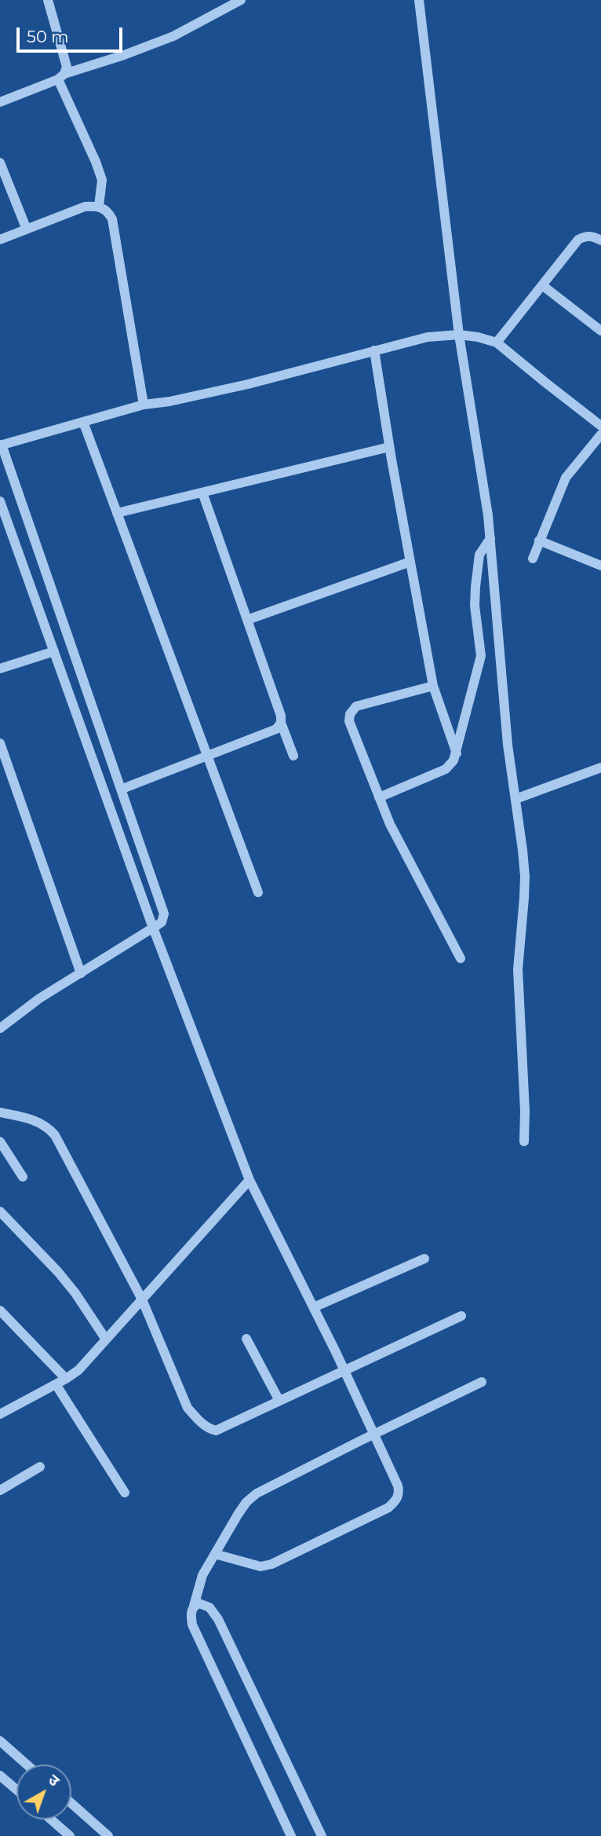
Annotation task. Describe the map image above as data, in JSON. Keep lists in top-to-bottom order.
{
  "scale_bar": "50 m",
  "north": "top right"
}
